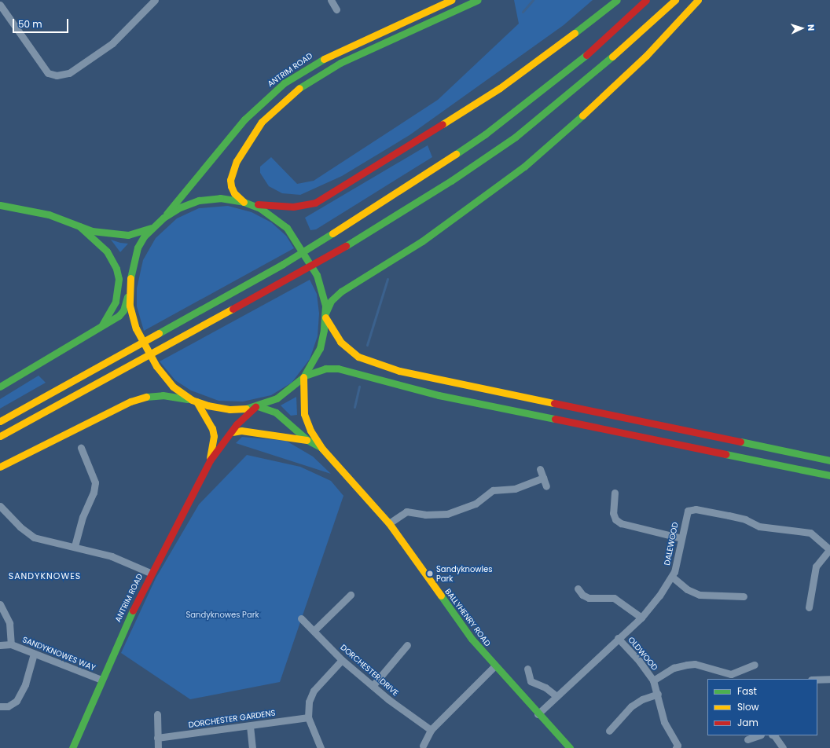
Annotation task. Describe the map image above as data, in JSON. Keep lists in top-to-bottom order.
{
  "streets": {
    "main road": ["ANTRIM ROAD", "BALLYHENRY ROAD"],
    "street": [
      "DALEWOOD",
      "SANDYKNOWES WAY",
      "OLDWOOD",
      "DORCHESTER DRIVE",
      "DORCHESTER GARDENS"
    ]
  },
  "crossings": [
    ["ANTRIM ROAD", "BALLYHENRY ROAD"],
    ["ANTRIM ROAD", "SANDYKNOWES WAY"],
    ["DALEWOOD", "BALLYHENRY ROAD"],
    ["DALEWOOD", "OLDWOOD"]
  ],
  "districts": ["SANDYKNOWES"],
  "parks": ["Sandyknowes Park"],
  "places": ["Sandyknowles Park"],
  "legend": ["Fast", "Slow", "Jam"],
  "scale_bar": "50 m",
  "north": "right"
}
